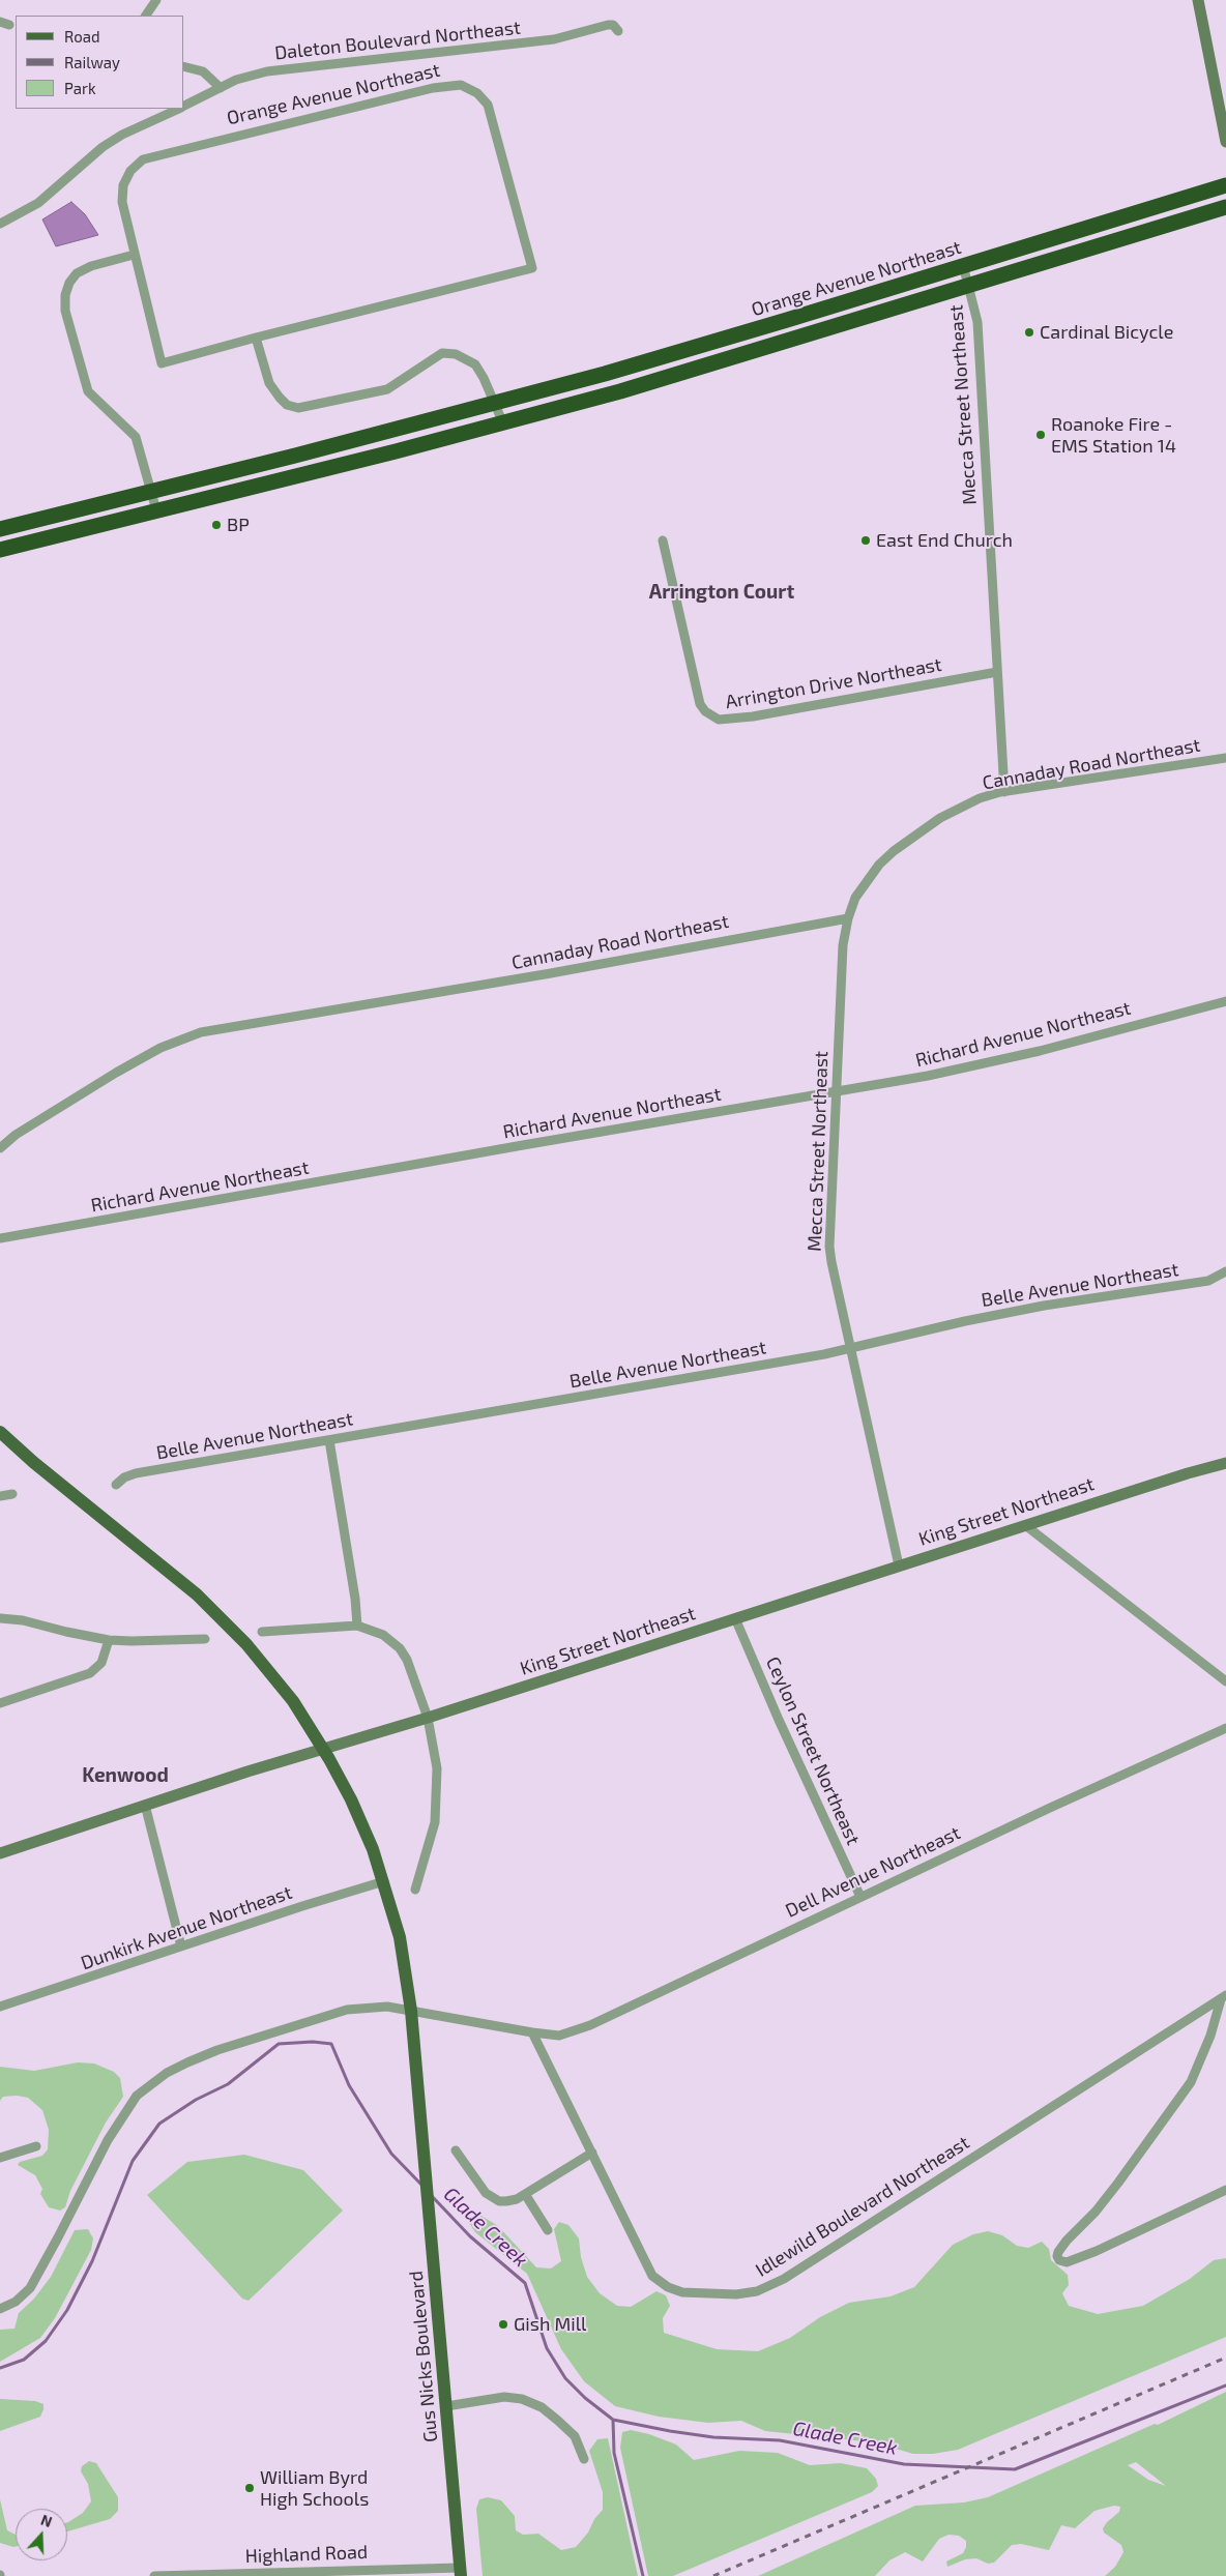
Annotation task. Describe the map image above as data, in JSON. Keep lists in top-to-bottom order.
{
  "streets": {
    "highway": ["Orange Avenue Northeast"],
    "main road": ["Gus Nicks Boulevard"],
    "street": [
      "Daleton Boulevard Northeast",
      "Mecca Street Northeast",
      "Arrington Drive Northeast",
      "Cannaday Road Northeast",
      "Richard Avenue Northeast",
      "Belle Avenue Northeast",
      "King Street Northeast",
      "Ceylon Street Northeast",
      "Dell Avenue Northeast",
      "Dunkirk Avenue Northeast",
      "Idlewild Boulevard Northeast",
      "Highland Road"
    ]
  },
  "crossings": [
    ["Orange Avenue Northeast", "Mecca Street Northeast"],
    ["Mecca Street Northeast", "Arrington Drive Northeast"],
    ["Mecca Street Northeast", "Cannaday Road Northeast"],
    ["Mecca Street Northeast", "Richard Avenue Northeast"],
    ["Mecca Street Northeast", "Belle Avenue Northeast"],
    ["Mecca Street Northeast", "King Street Northeast"],
    ["King Street Northeast", "Ceylon Street Northeast"],
    ["King Street Northeast", "Gus Nicks Boulevard"],
    ["Ceylon Street Northeast", "Dell Avenue Northeast"],
    ["Dell Avenue Northeast", "Idlewild Boulevard Northeast"],
    ["Dunkirk Avenue Northeast", "Gus Nicks Boulevard"],
    ["Gus Nicks Boulevard", "Highland Road"]
  ],
  "districts": ["Arrington Court", "Kenwood"],
  "water": ["Glade Creek"],
  "places": [
    "Cardinal Bicycle",
    "Roanoke Fire - EMS Station 14",
    "BP",
    "East End Church",
    "Gish Mill",
    "William Byrd High Schools"
  ],
  "legend": ["Road", "Railway", "Park"],
  "north": "top"
}
